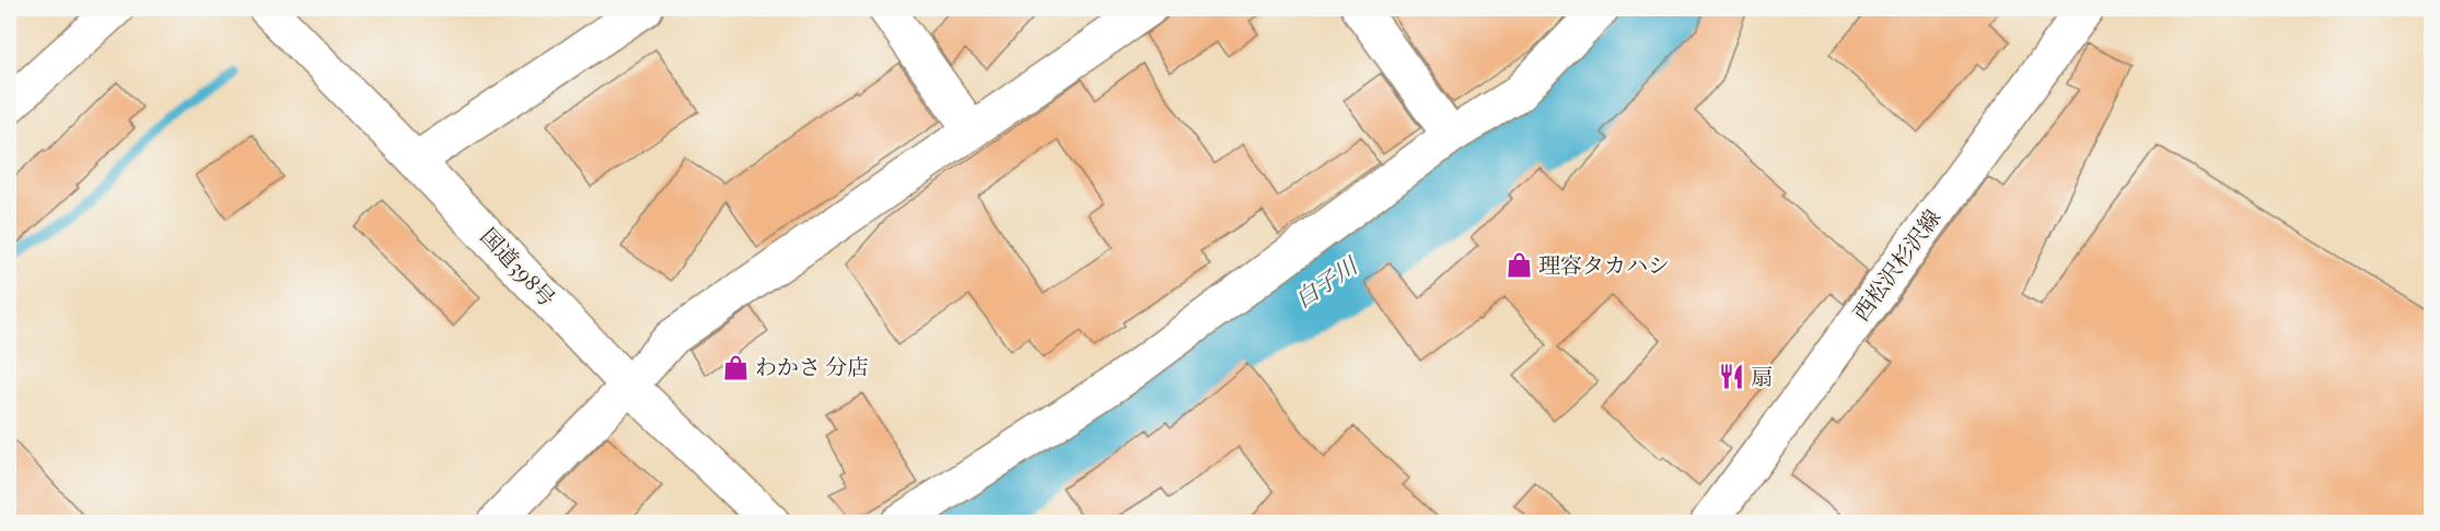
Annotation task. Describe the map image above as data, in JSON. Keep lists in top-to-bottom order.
{
  "streets": {
    "main road": ["西松沢杉沢線", "国道398号"]
  },
  "water": ["白子川"],
  "places": {
    "shop": ["理容タカハシ", "わかさ 分店"],
    "restaurant": ["扇"]
  }
}
